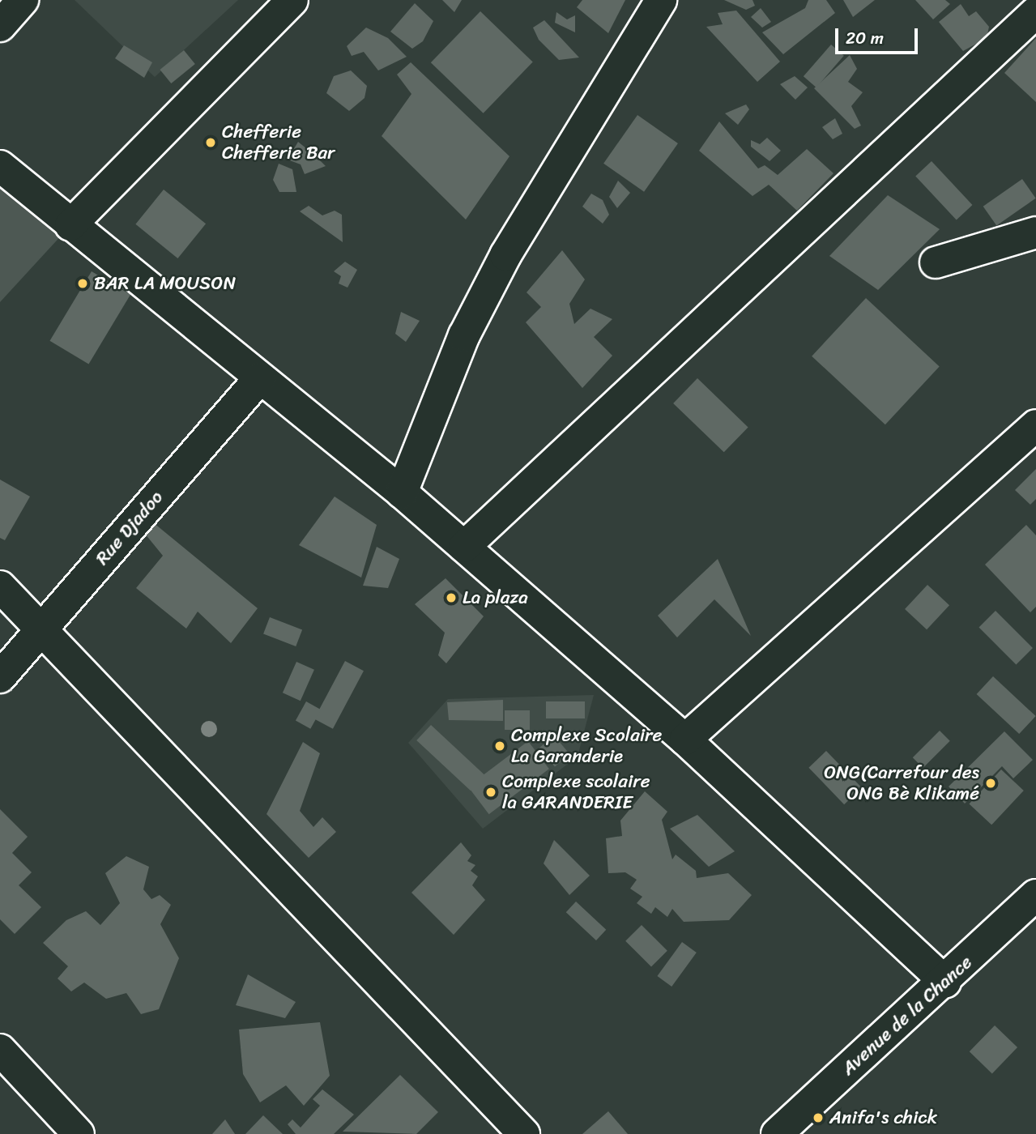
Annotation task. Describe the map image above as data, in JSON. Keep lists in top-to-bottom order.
{
  "streets": {
    "street": ["Rue Djadoo", "Avenue de la Chance"]
  },
  "places": [
    "Chefferie Chefferie Bar",
    "BAR LA MOUSON",
    "La plaza",
    "Complexe Scolaire La Garanderie",
    "ONG(Carrefour des ONG Bè Klikamé",
    "Complexe scolaire la GARANDERIE",
    "Anifa's chick"
  ],
  "scale_bar": "20 m"
}
